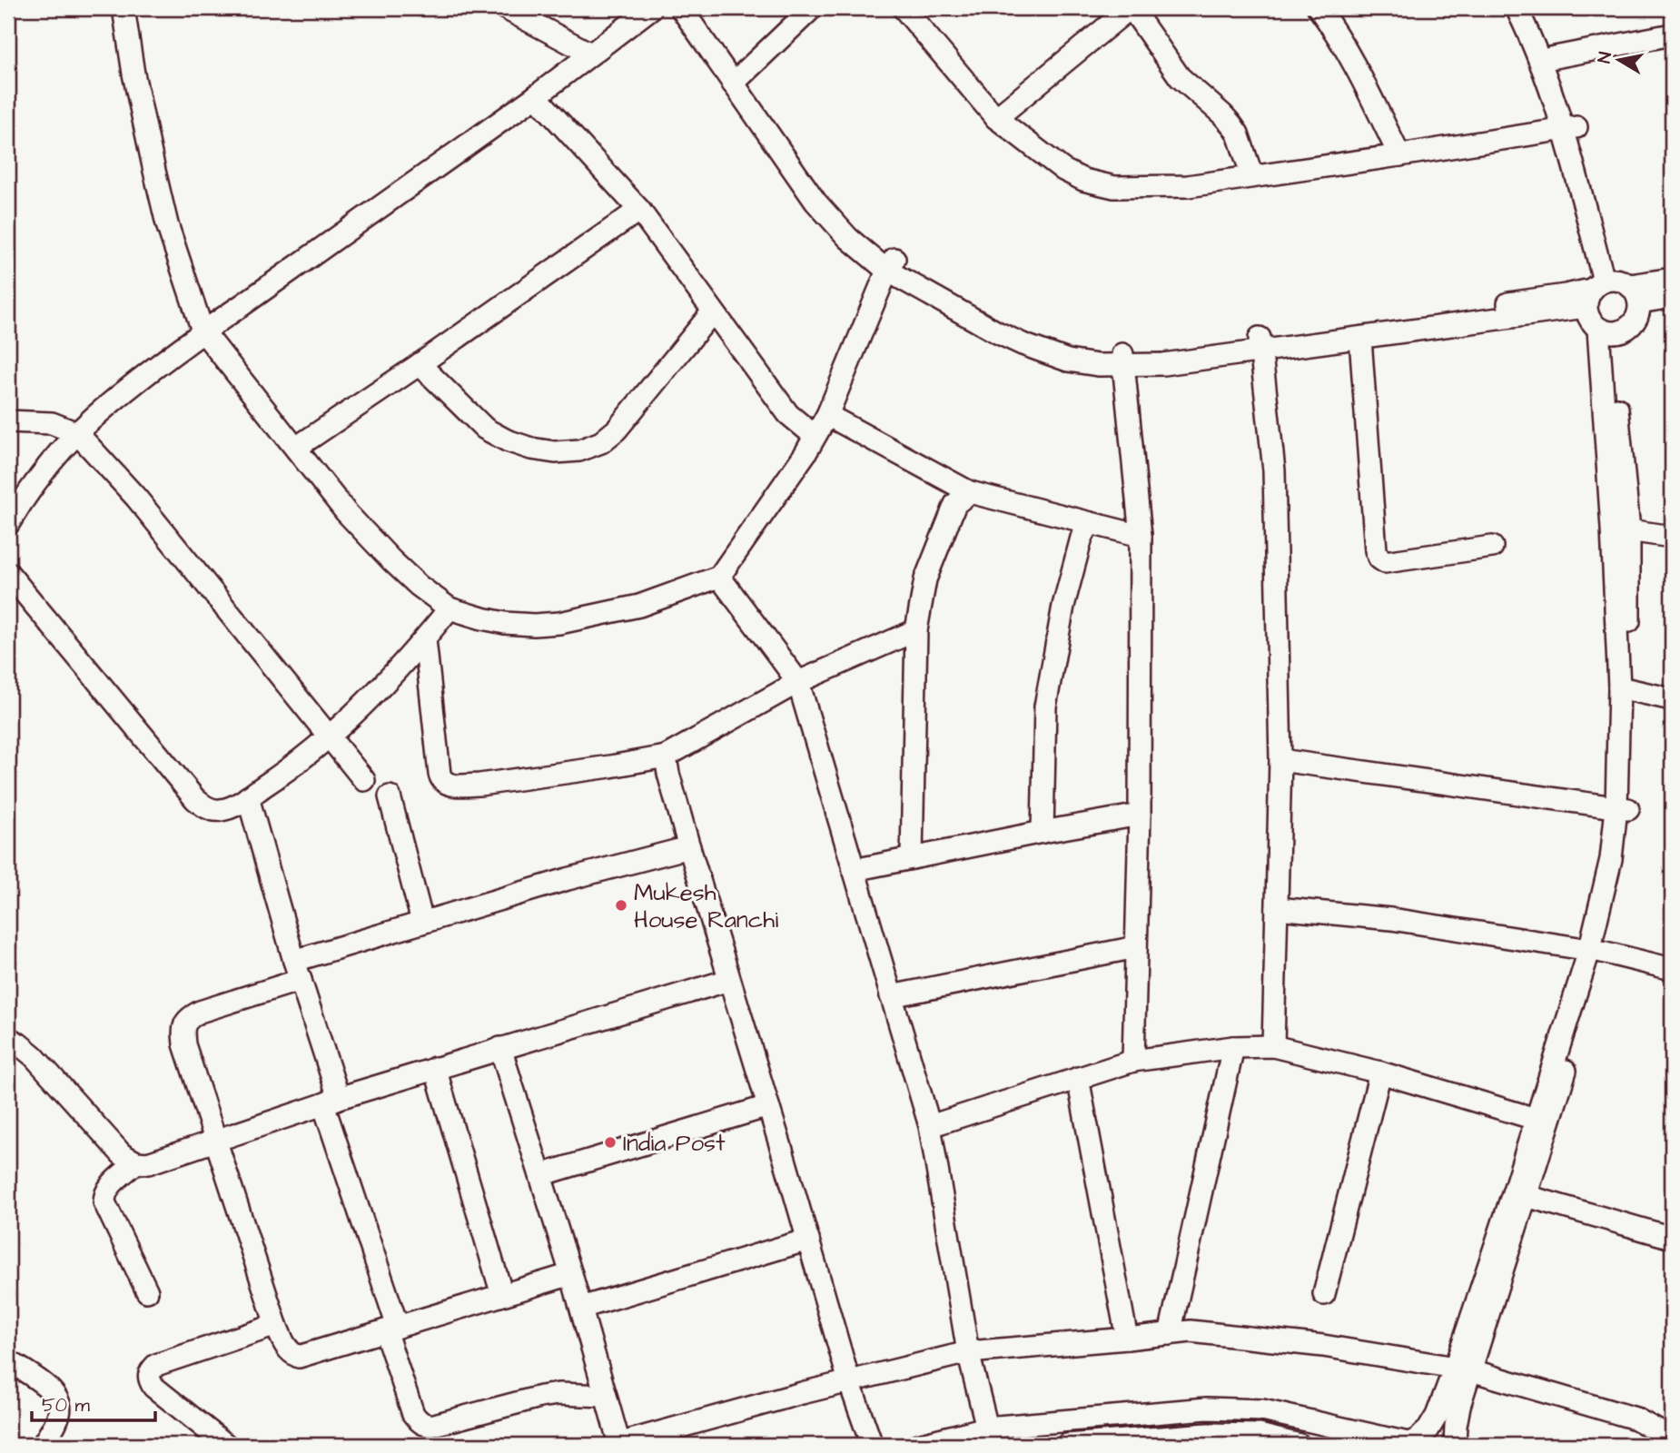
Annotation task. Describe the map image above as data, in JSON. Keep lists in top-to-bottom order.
{
  "places": ["Mukesh House Ranchi", "India Post"],
  "scale_bar": "50 m",
  "north": "left"
}
